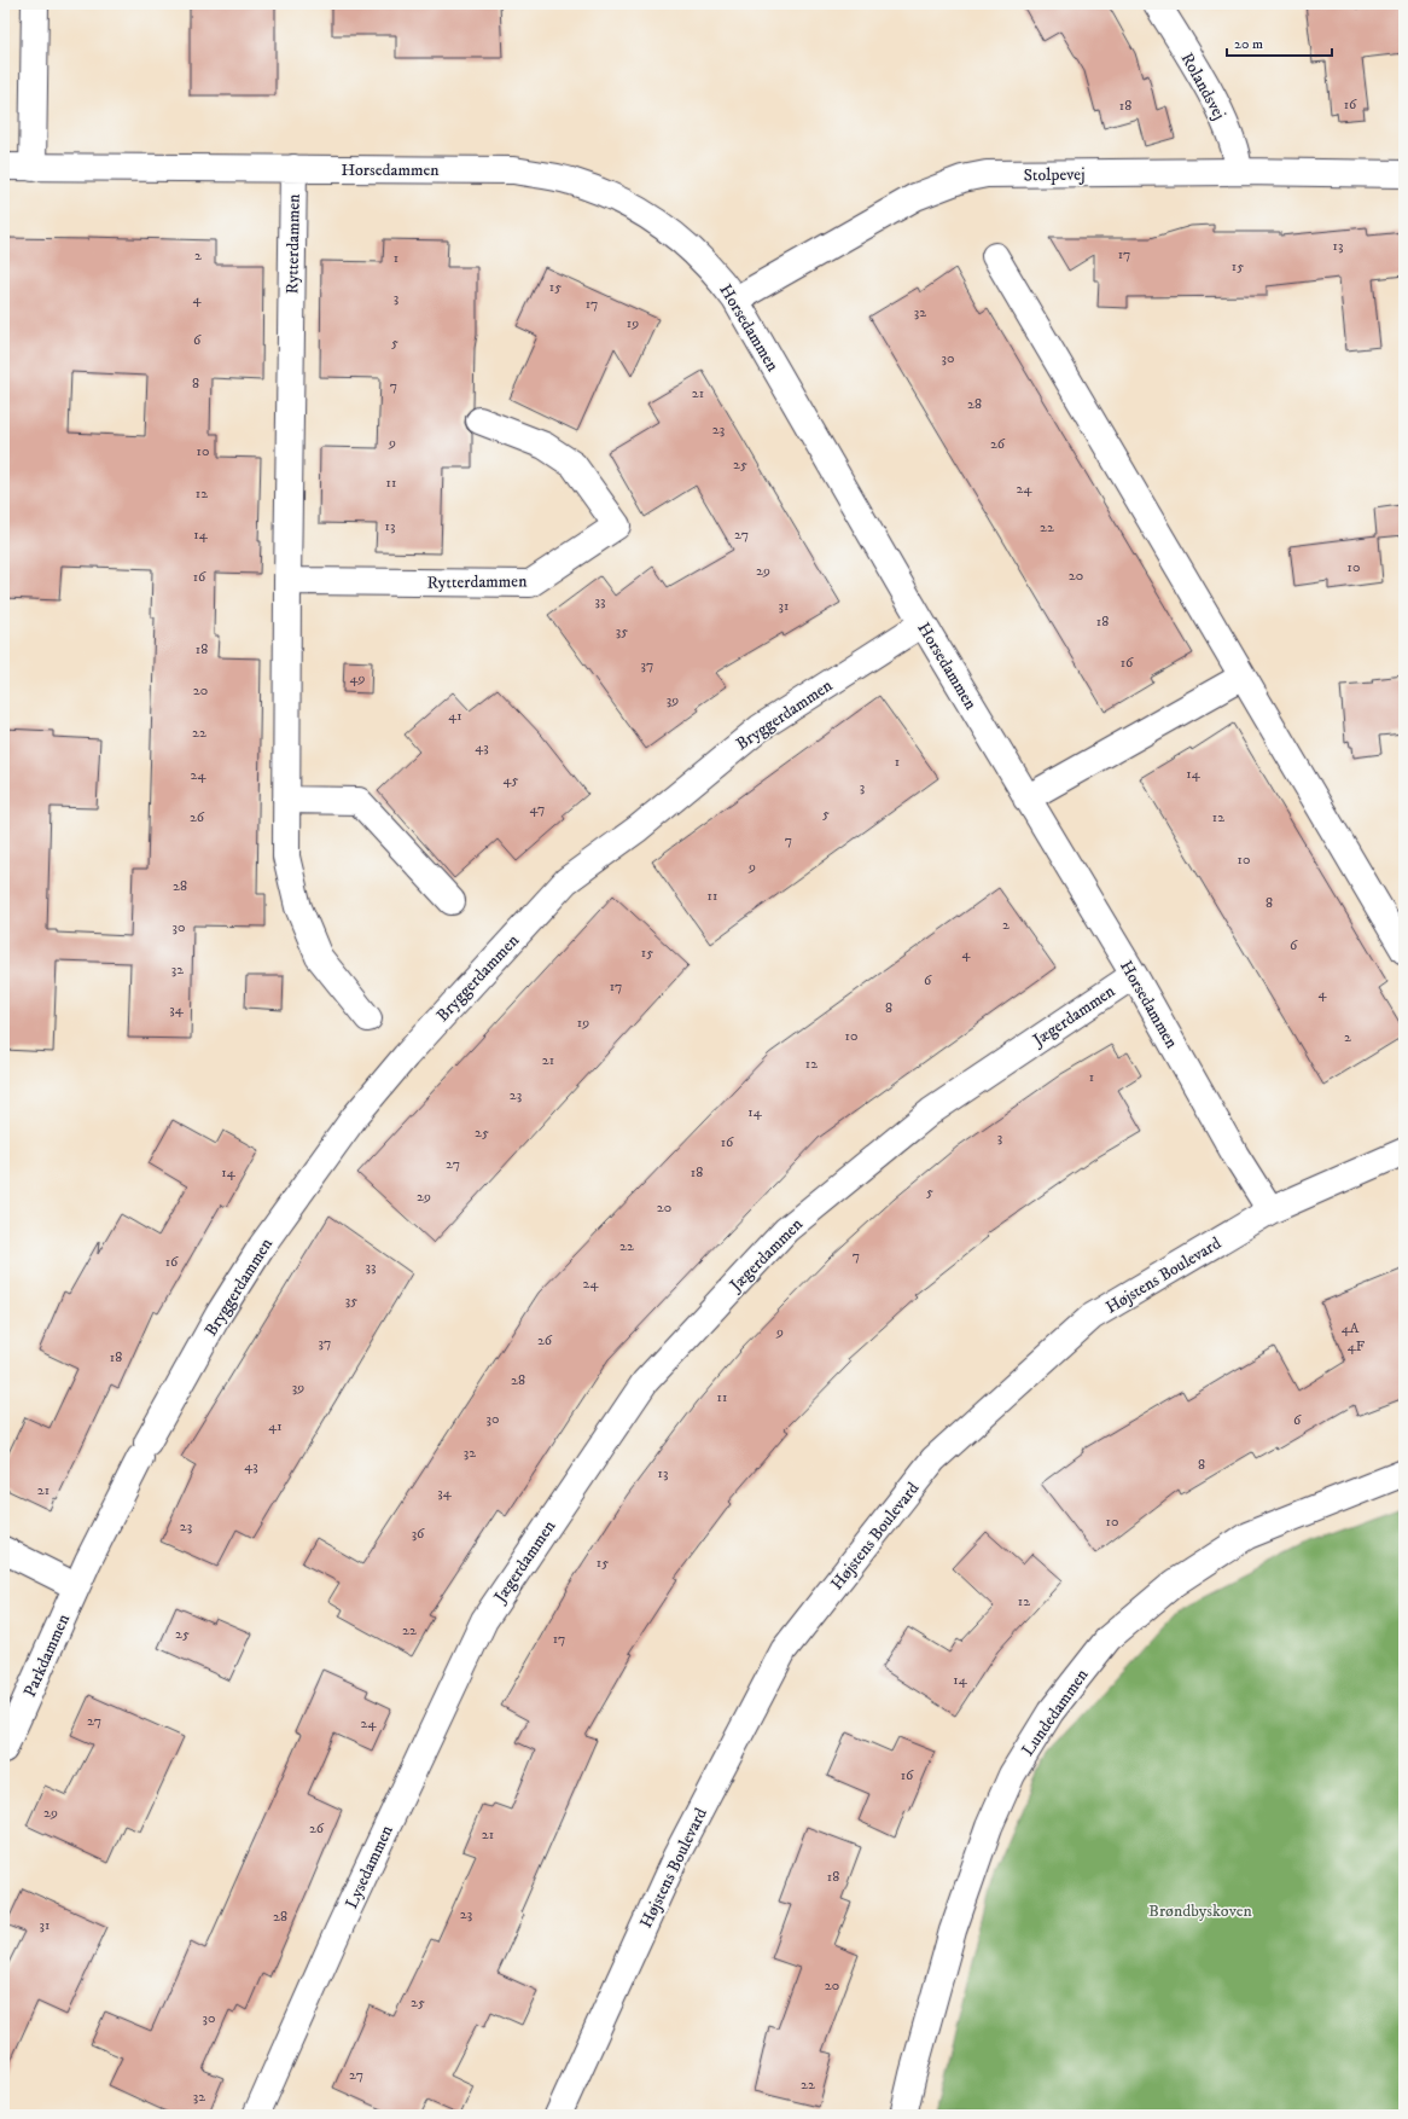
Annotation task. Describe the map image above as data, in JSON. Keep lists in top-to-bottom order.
{
  "streets": {
    "street": [
      "Rolandsvej",
      "Horsedammen",
      "Stolpevej",
      "Rytterdammen",
      "Bryggerdammen",
      "Jægerdammen",
      "Højstens Boulevard",
      "Parkdammen",
      "Lundedammen",
      "Lysedammen"
    ]
  },
  "crossings": [
    ["Rolandsvej", "Stolpevej"],
    ["Horsedammen", "Stolpevej"],
    ["Horsedammen", "Rytterdammen"],
    ["Horsedammen", "Bryggerdammen"],
    ["Horsedammen", "Jægerdammen"],
    ["Horsedammen", "Højstens Boulevard"],
    ["Bryggerdammen", "Parkdammen"],
    ["Jægerdammen", "Lysedammen"]
  ],
  "parks": ["Brøndbyskoven"],
  "house_numbers": [
    "16",
    "18",
    "13",
    "17",
    "2",
    "1",
    "15",
    "15",
    "3",
    "4",
    "17",
    "32",
    "19",
    "6",
    "5",
    "30",
    "8",
    "7",
    "21",
    "28",
    "23",
    "9",
    "26",
    "10",
    "25",
    "11",
    "24",
    "12",
    "13",
    "22",
    "14",
    "27",
    "10",
    "29",
    "20",
    "16",
    "33",
    "31",
    "18",
    "35",
    "18",
    "16",
    "37",
    "49",
    "20",
    "39",
    "41",
    "22",
    "43",
    "1",
    "14",
    "24",
    "45",
    "3",
    "47",
    "5",
    "26",
    "12",
    "7",
    "10",
    "9",
    "28",
    "11",
    "8",
    "2",
    "30",
    "6",
    "15",
    "4",
    "32",
    "6",
    "17",
    "4",
    "8",
    "34",
    "19",
    "10",
    "2",
    "21",
    "12",
    "1",
    "23",
    "14",
    "25",
    "3",
    "16",
    "27",
    "14",
    "18",
    "5",
    "29",
    "20",
    "22",
    "7",
    "16",
    "33",
    "24",
    "35",
    "4A",
    "9",
    "26",
    "37",
    "4F",
    "18",
    "28",
    "39",
    "11",
    "30",
    "6",
    "41",
    "32",
    "8",
    "43",
    "13",
    "21",
    "34",
    "10",
    "23",
    "36",
    "15",
    "12",
    "22",
    "25",
    "17",
    "14",
    "27",
    "24",
    "16",
    "29",
    "26",
    "21",
    "18",
    "23",
    "28",
    "31",
    "20",
    "25",
    "30",
    "27",
    "22",
    "32"
  ],
  "scale_bar": "20 m"
}
